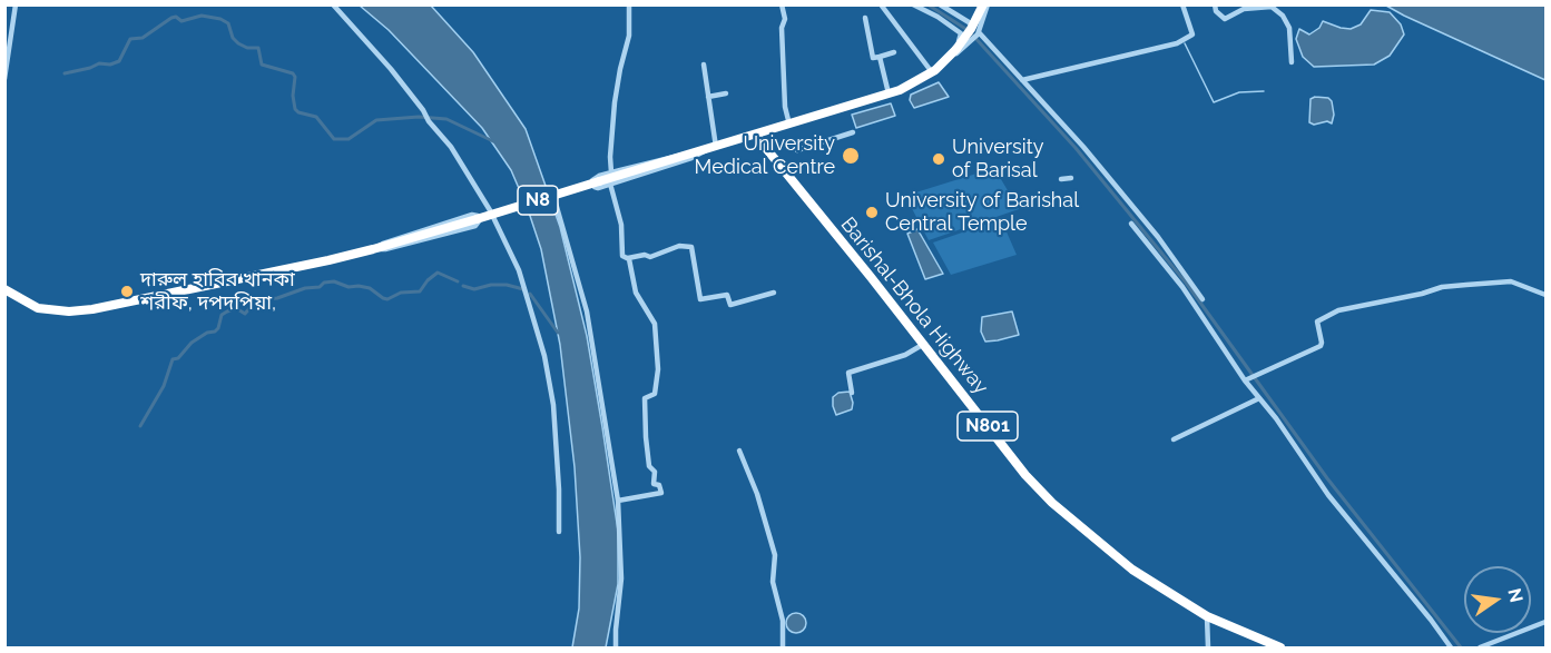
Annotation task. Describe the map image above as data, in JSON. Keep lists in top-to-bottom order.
{
  "streets": {
    "highway": ["N8", "Barishal-Bhola Highway", "N801"]
  },
  "crossings": [
    ["N8", "Barishal-Bhola Highway"]
  ],
  "places": [
    "University Medical Centre",
    "University of Barisal",
    "University of Barishal Central Temple",
    "দারুল হাবিব খানকা শরীফ, দপদপিয়া,"
  ],
  "north": "right"
}
